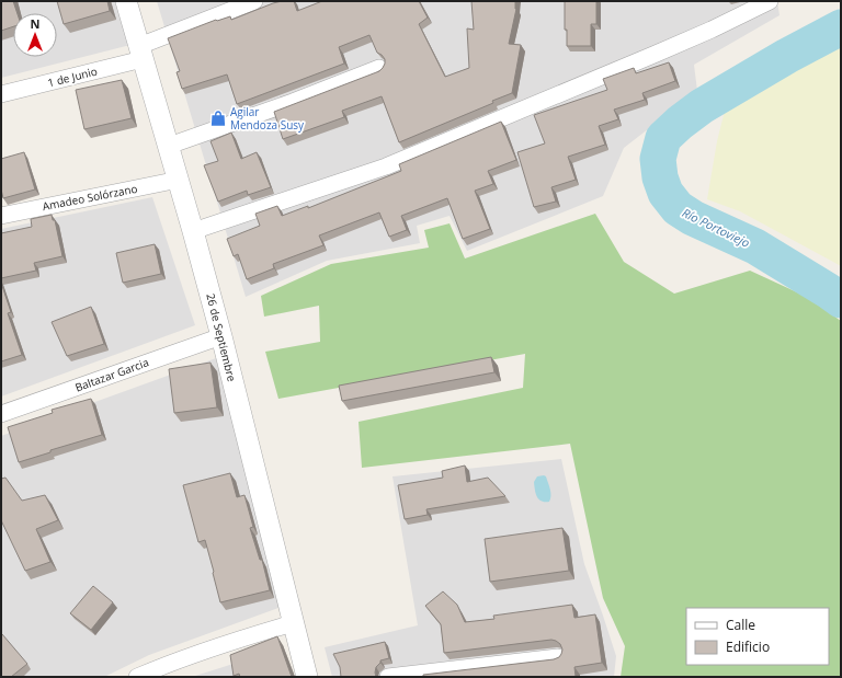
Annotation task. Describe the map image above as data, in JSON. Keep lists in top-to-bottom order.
{
  "streets": {
    "street": [
      "1 de Junio",
      "Amadeo Solórzano",
      "26 de Septiembre",
      "Baltazar Garcia"
    ]
  },
  "crossings": [
    ["1 de Junio", "26 de Septiembre"],
    ["Amadeo Solórzano", "26 de Septiembre"],
    ["26 de Septiembre", "Baltazar Garcia"]
  ],
  "water": ["Río Portoviejo"],
  "places": {
    "shop": ["Agilar Mendoza Susy"]
  },
  "legend": ["Calle", "Edificio"],
  "north": "top"
}
